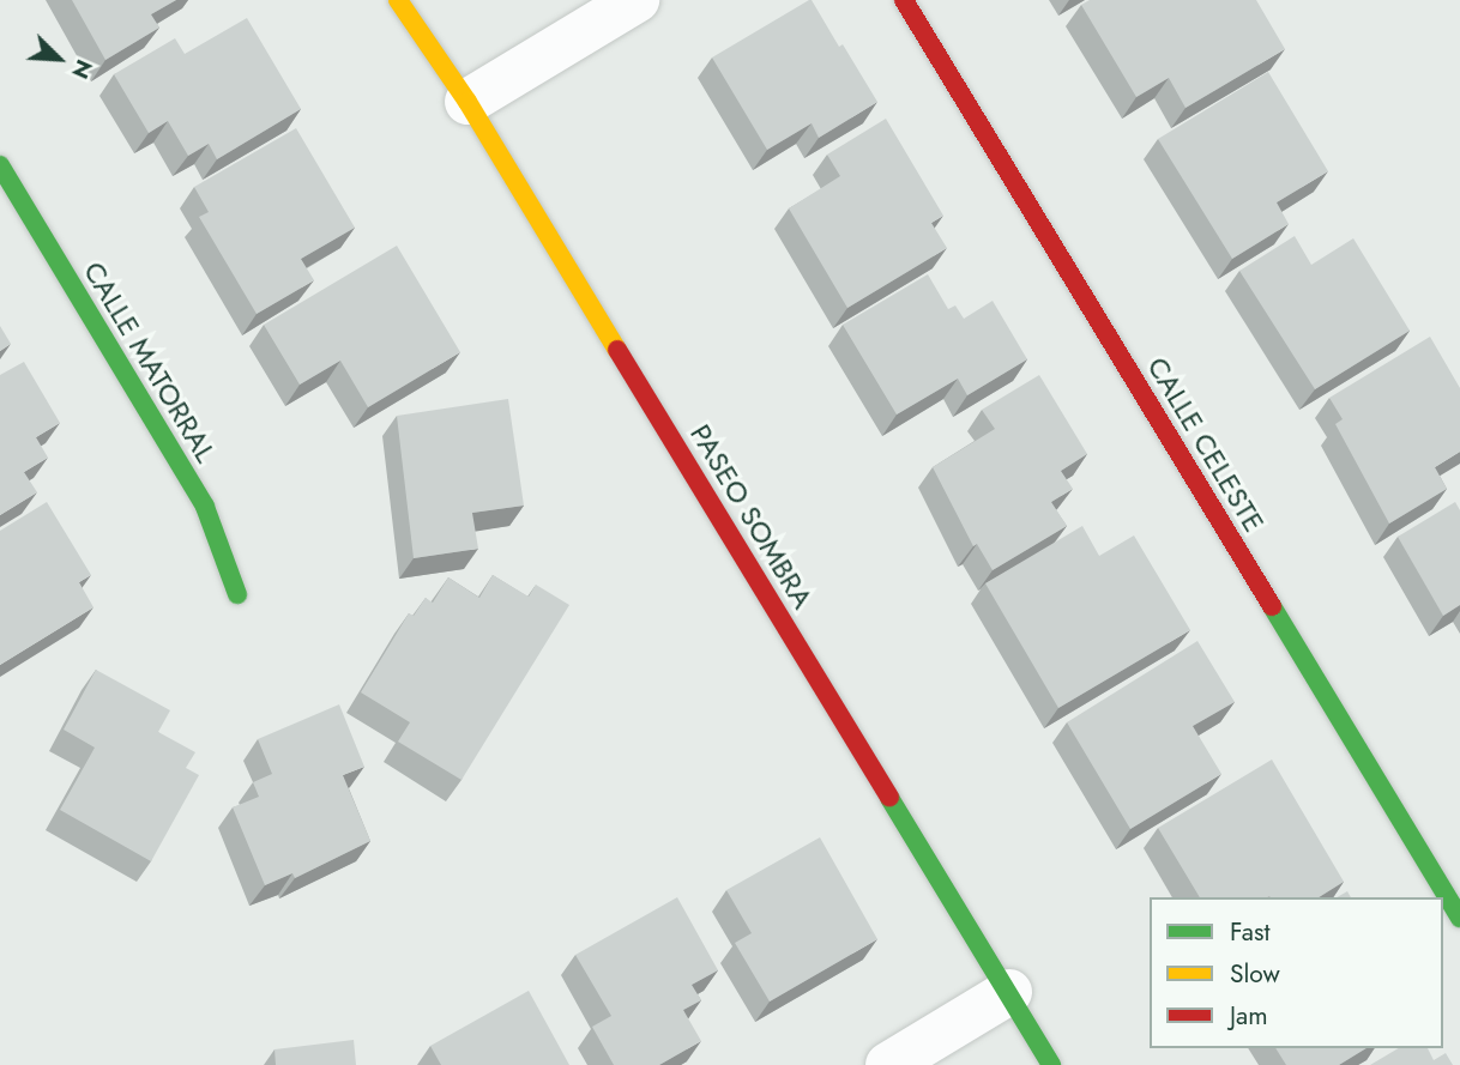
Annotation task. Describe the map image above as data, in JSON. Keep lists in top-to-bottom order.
{
  "streets": {
    "street": ["CALLE MATORRAL", "CALLE CELESTE", "PASEO SOMBRA"]
  },
  "legend": ["Fast", "Slow", "Jam"],
  "north": "bottom right"
}
